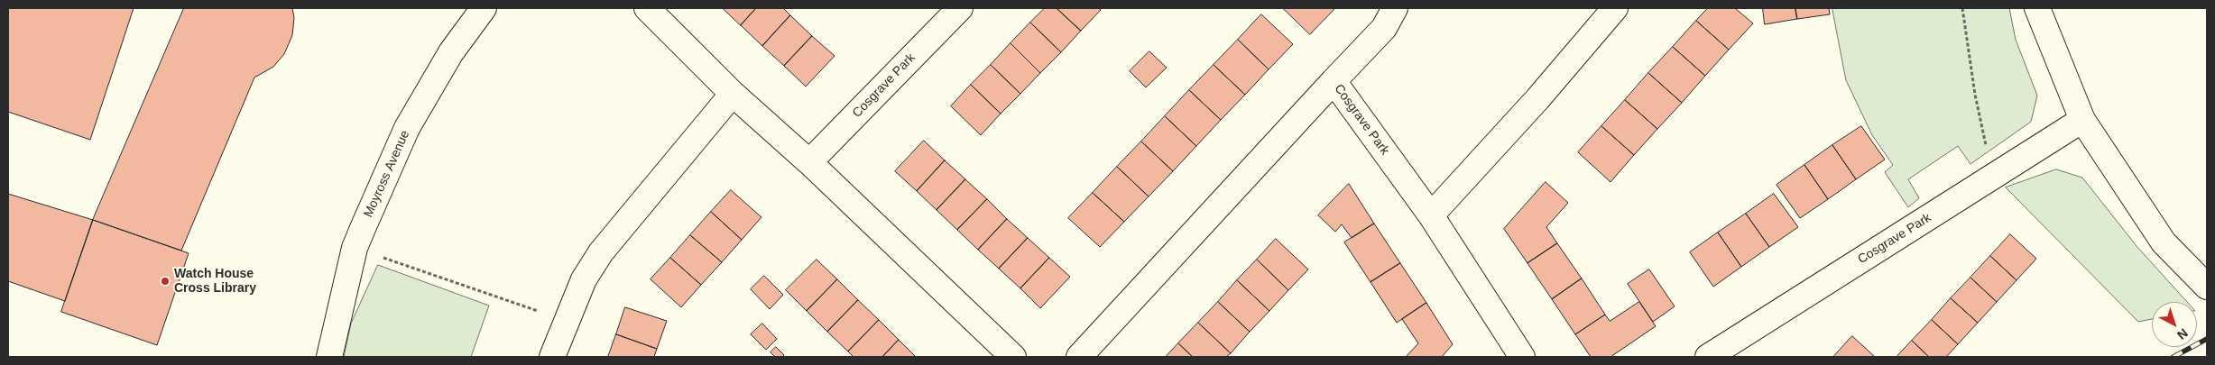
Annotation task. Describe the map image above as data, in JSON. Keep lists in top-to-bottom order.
{
  "streets": {
    "street": ["Cosgrave Park", "Moyross Avenue"]
  },
  "places": ["Watch House Cross Library"],
  "north": "bottom right"
}
